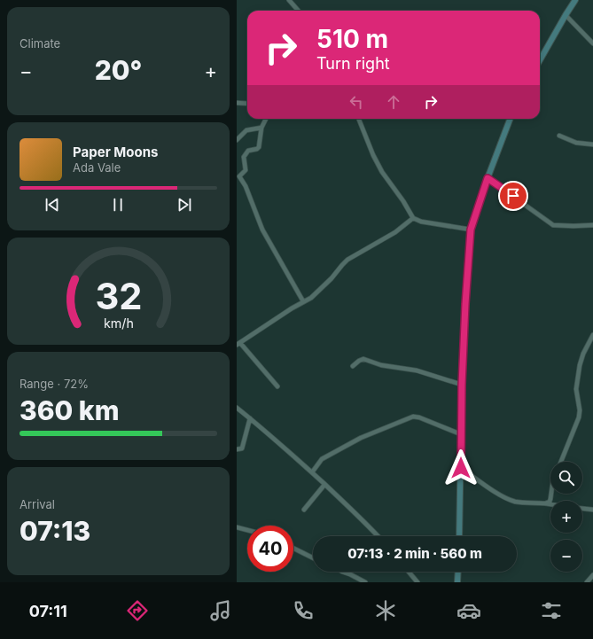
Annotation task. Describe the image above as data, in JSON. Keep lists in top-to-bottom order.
{
  "page": {
    "tile": [
      "Climate",
      ["Range · 72%", "360 km"],
      ["Arrival", "07:13"]
    ],
    "turn": ["510 m", "Turn right"],
    "heat": ["−", "20°", "+"],
    "song": ["Paper Moons", "Ada Vale"],
    "map_buttons": ["+", "−"],
    "limit": "40",
    "trip": "07:13 · 2 min · 560 m",
    "tabs": "07:11",
    "gauge": ["32", "km/h"]
  }
}
